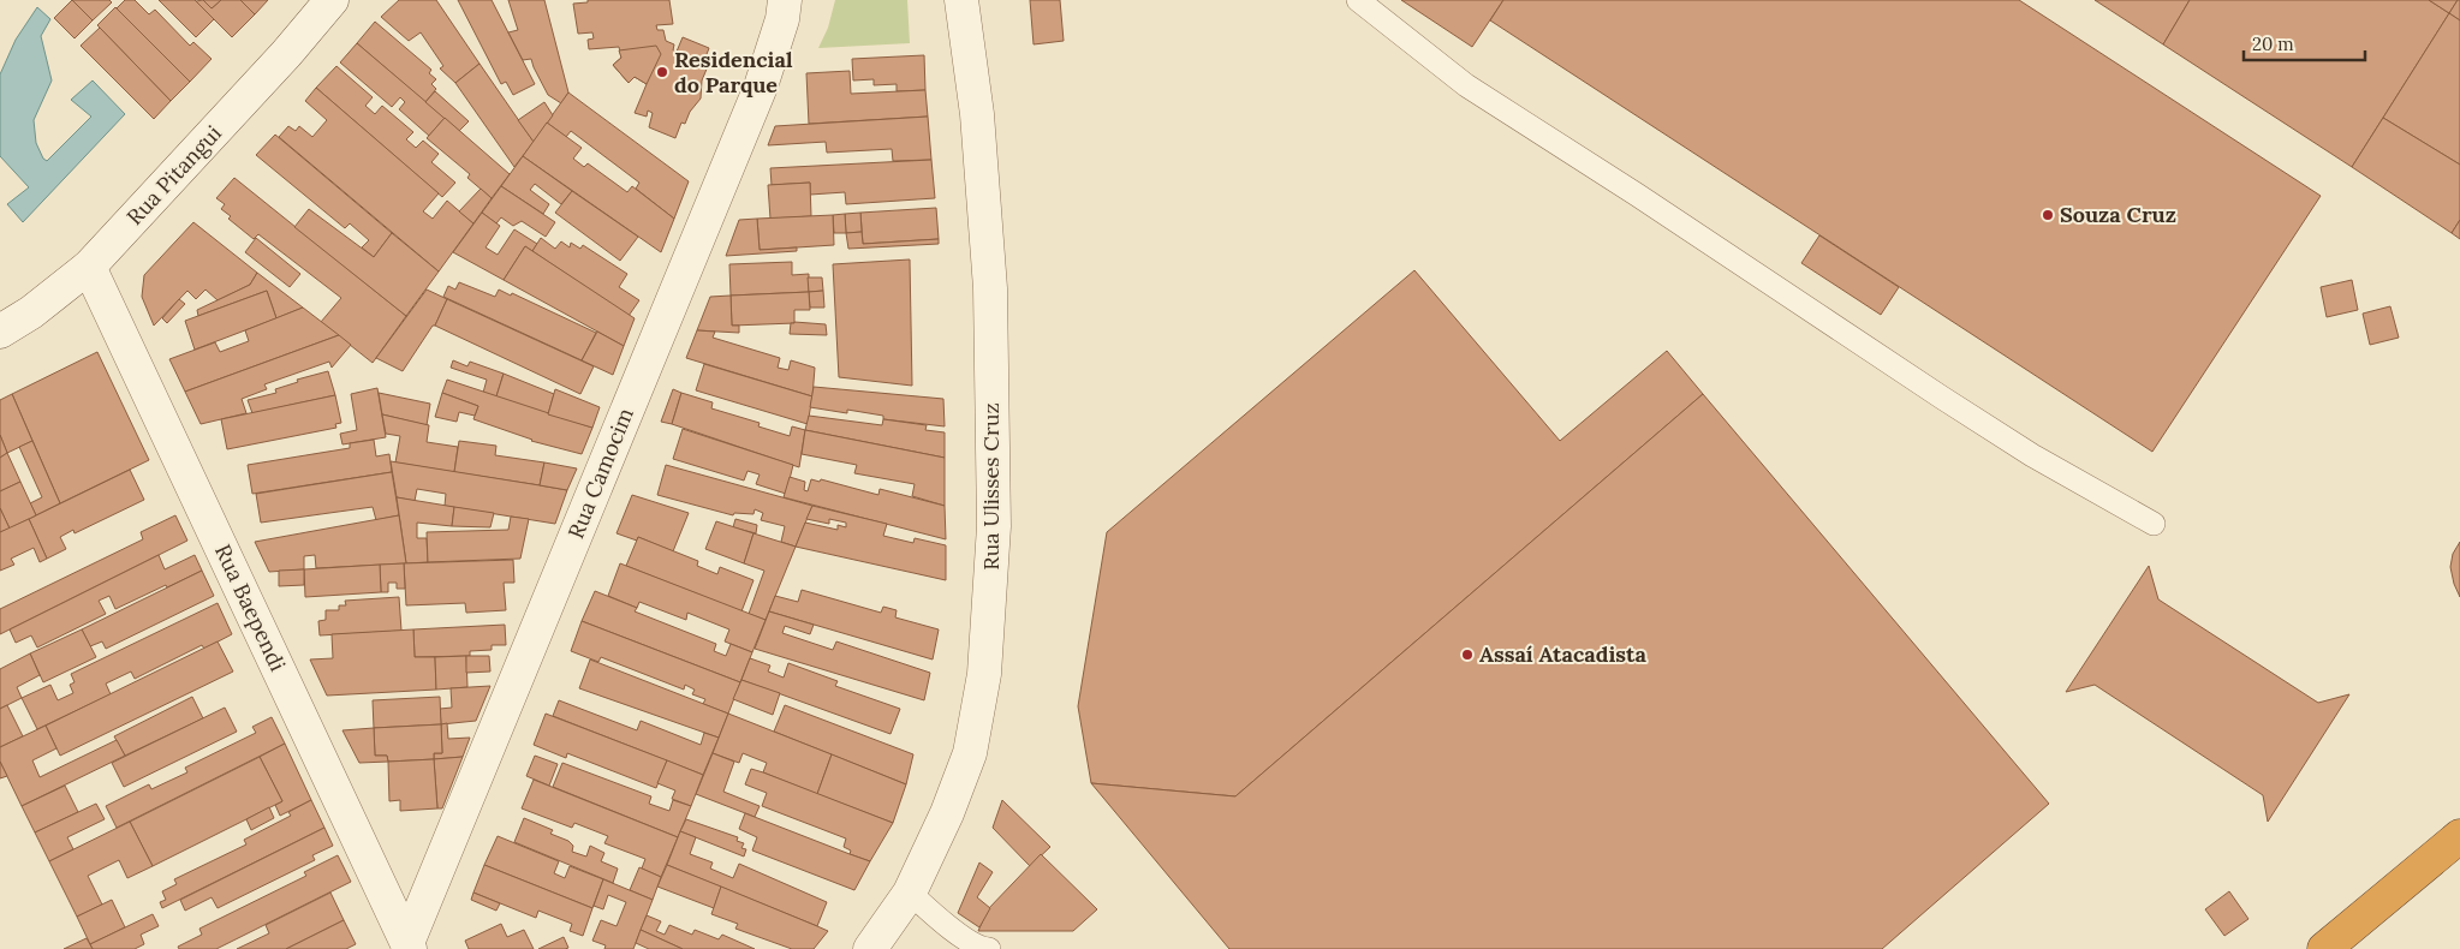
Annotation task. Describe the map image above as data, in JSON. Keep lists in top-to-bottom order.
{
  "streets": {
    "street": [
      "Rua Pitangui",
      "Rua Camocim",
      "Rua Ulisses Cruz",
      "Rua Baependi"
    ]
  },
  "crossings": [
    ["Rua Pitangui", "Rua Baependi"],
    ["Rua Camocim", "Rua Baependi"]
  ],
  "places": ["Residencial do Parque", "Souza Cruz", "Assaí Atacadista"],
  "scale_bar": "20 m"
}
